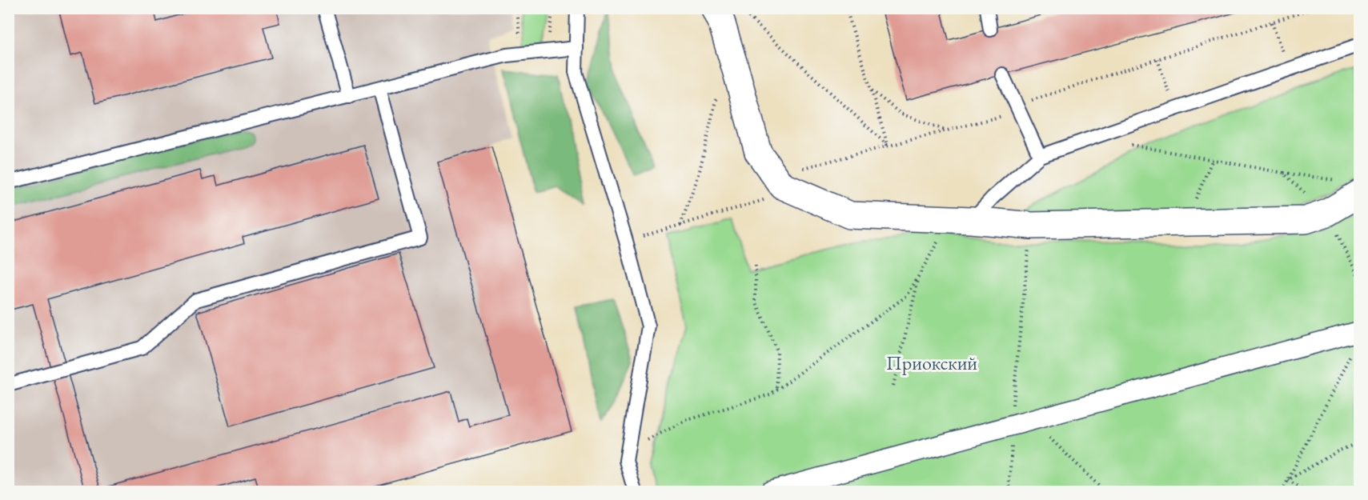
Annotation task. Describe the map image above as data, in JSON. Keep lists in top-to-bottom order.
{
  "parks": ["Приокский"]
}
